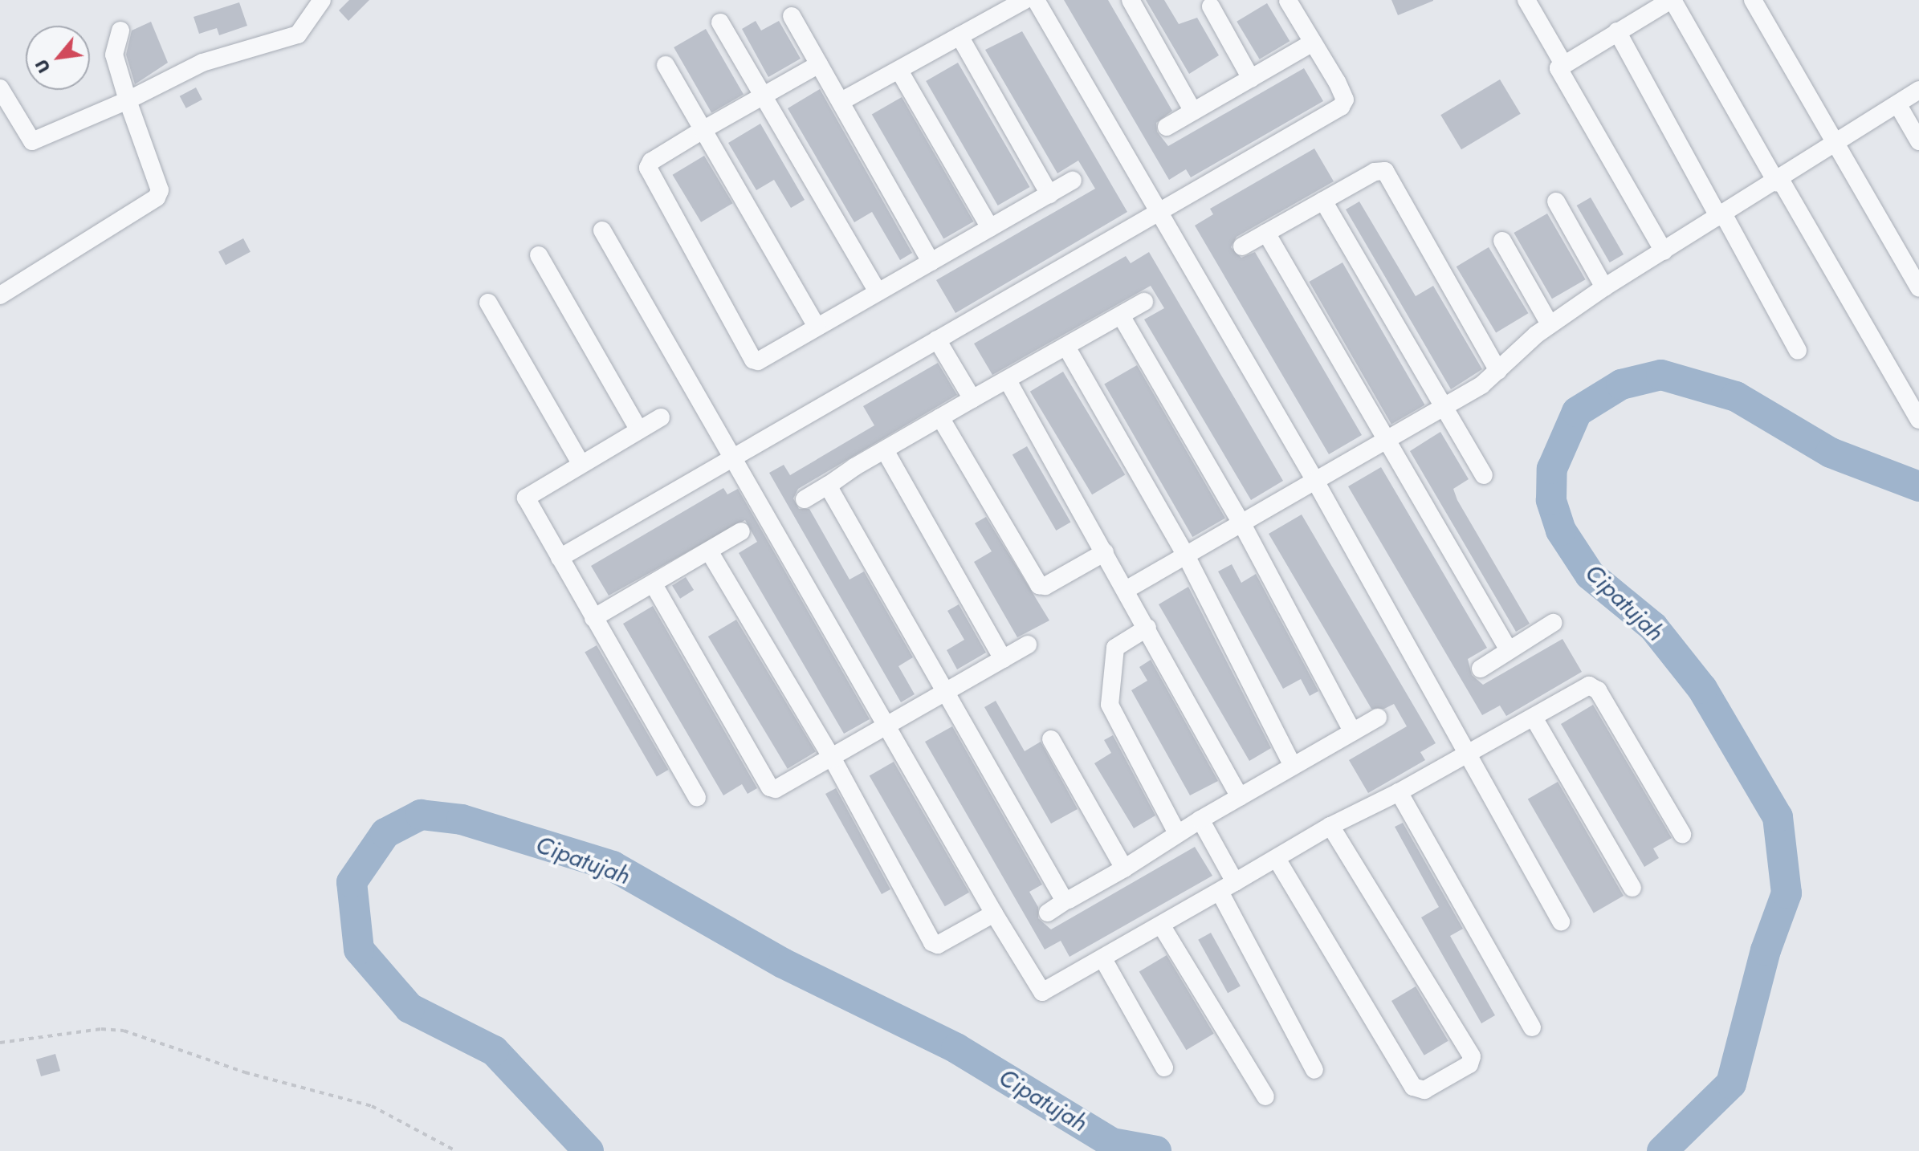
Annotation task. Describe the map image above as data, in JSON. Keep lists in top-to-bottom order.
{
  "water": ["Cipatujah"],
  "north": "bottom left"
}
